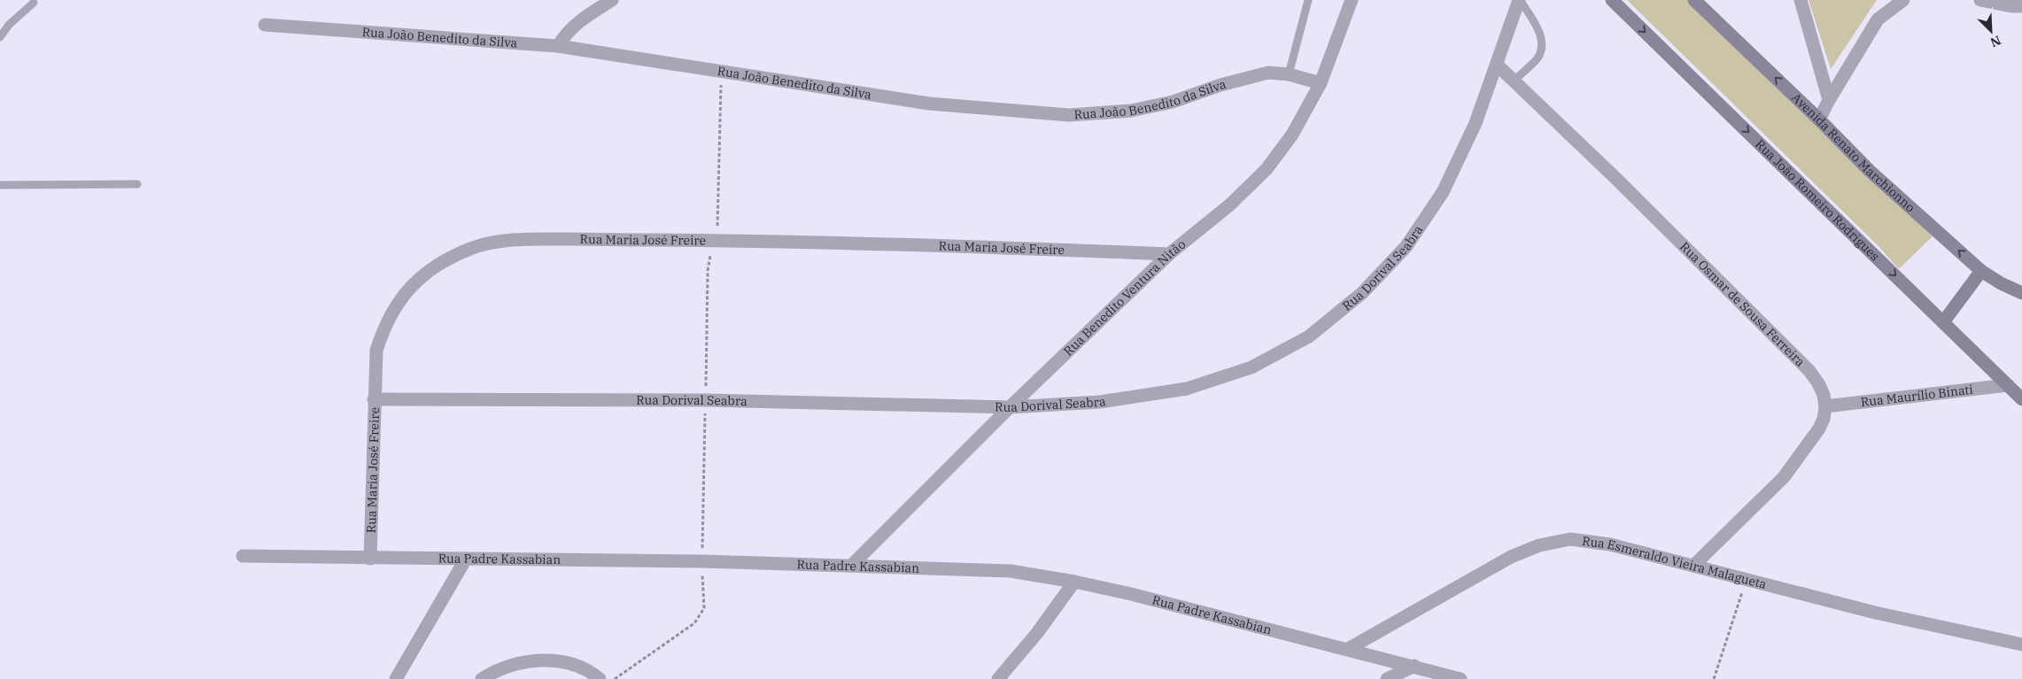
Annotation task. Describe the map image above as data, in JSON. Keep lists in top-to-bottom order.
{
  "streets": {
    "street": [
      "Rua João Benedito da Silva",
      "Avenida Renato Marchionno",
      "Rua João Romeiro Rodrigues",
      "Rua Maria José Freire",
      "Rua Dorival Seabra",
      "Rua Benedito Ventura Nitão",
      "Rua Osmar de Sousa Ferreira",
      "Rua Maurílio Binati",
      "Rua Padre Kassabian",
      "Rua Esmeraldo Vieira Malagueta"
    ]
  },
  "crossings": [
    ["Rua João Benedito da Silva", "Rua Benedito Ventura Nitão"],
    ["Rua João Romeiro Rodrigues", "Rua Maurílio Binati"],
    ["Rua Maria José Freire", "Rua Dorival Seabra"],
    ["Rua Maria José Freire", "Rua Benedito Ventura Nitão"],
    ["Rua Maria José Freire", "Rua Padre Kassabian"],
    ["Rua Dorival Seabra", "Rua Benedito Ventura Nitão"],
    ["Rua Dorival Seabra", "Rua Osmar de Sousa Ferreira"],
    ["Rua Benedito Ventura Nitão", "Rua Padre Kassabian"],
    ["Rua Osmar de Sousa Ferreira", "Rua Maurílio Binati"],
    ["Rua Padre Kassabian", "Rua Esmeraldo Vieira Malagueta"]
  ],
  "one_way": ["Avenida Renato Marchionno", "Rua João Romeiro Rodrigues"],
  "north": "bottom right"
}
